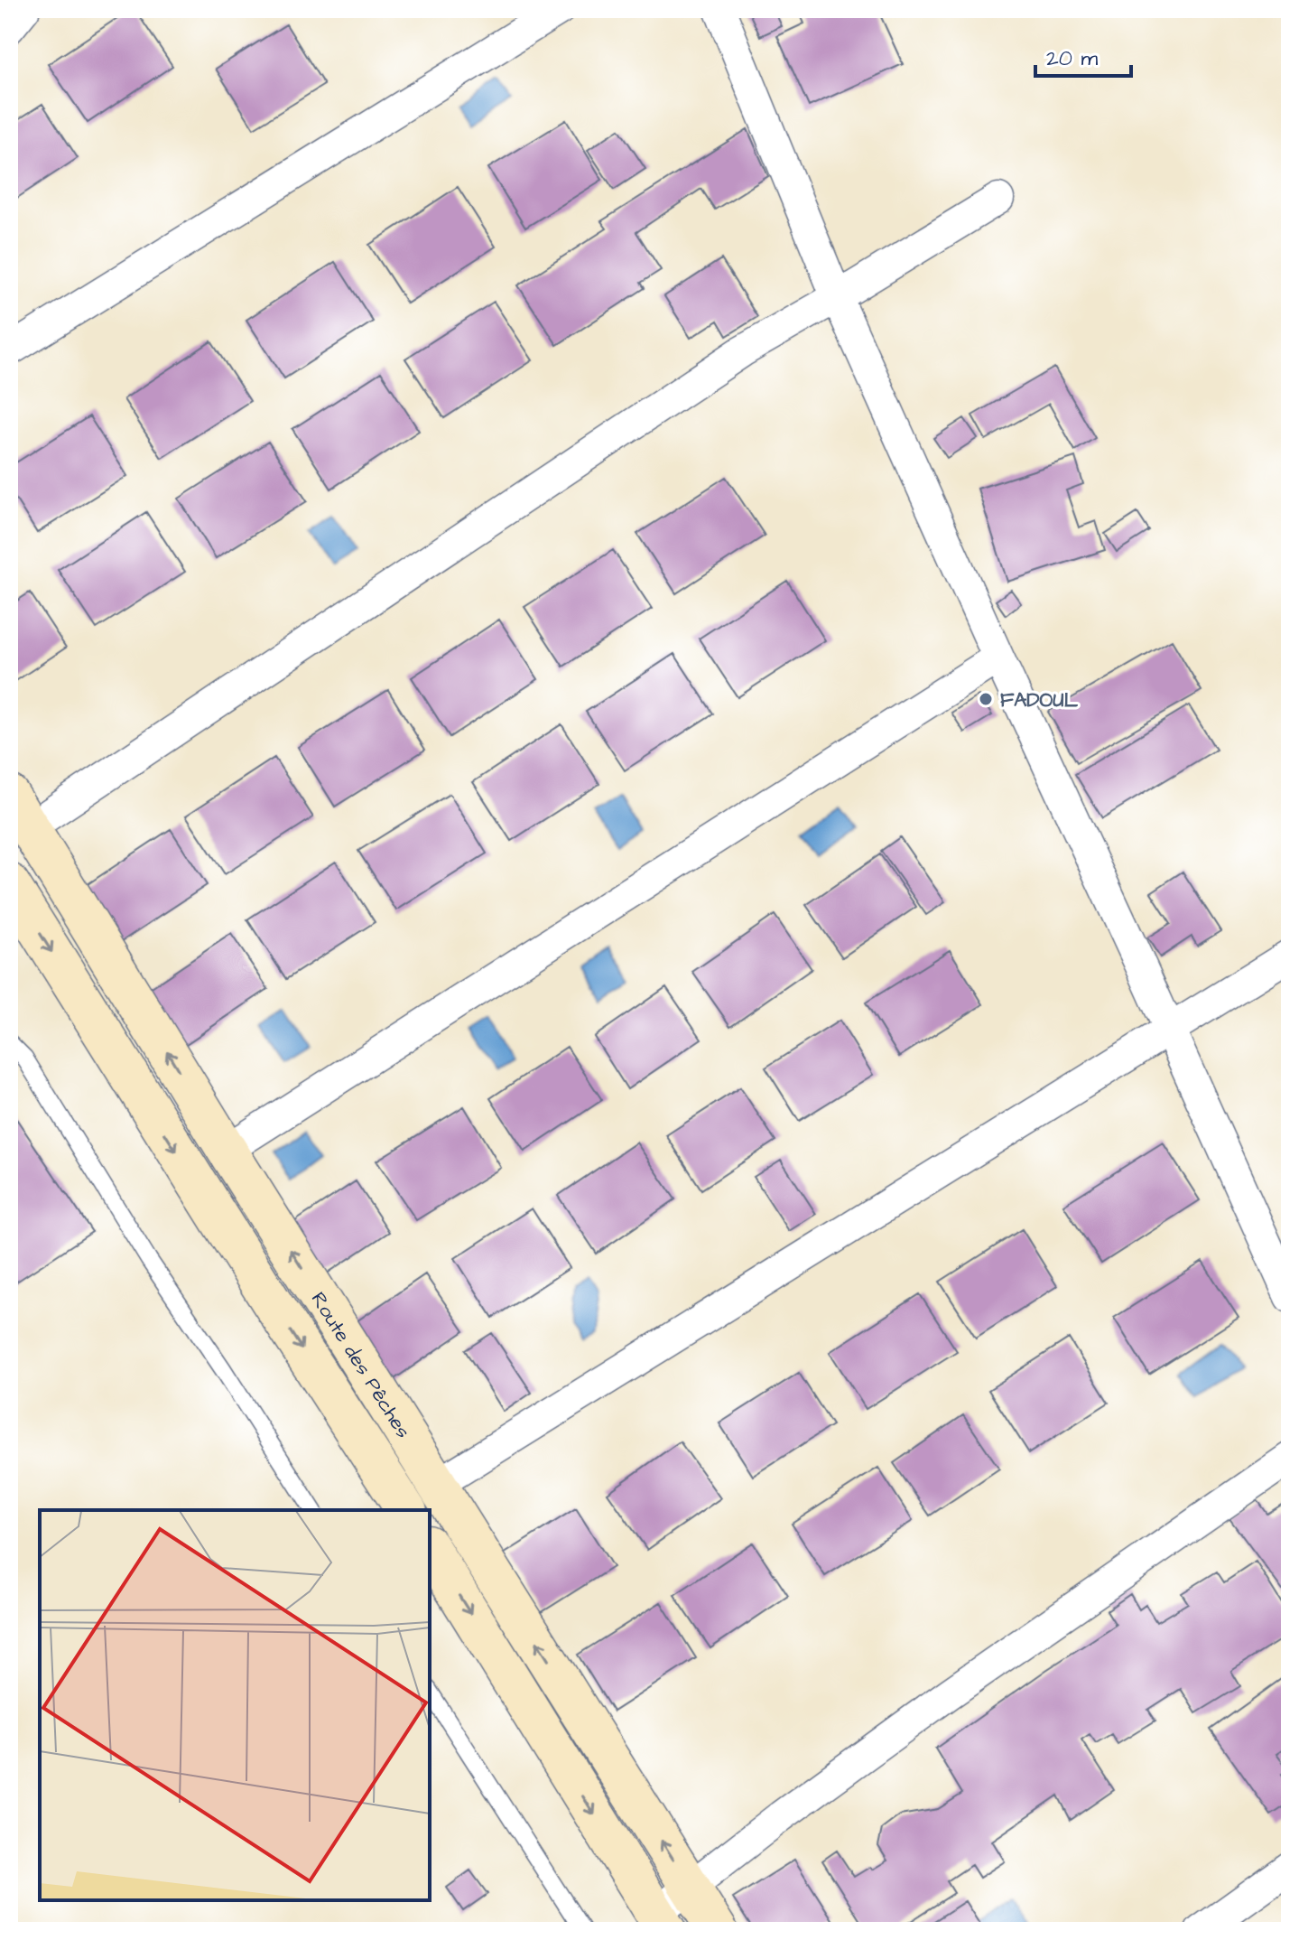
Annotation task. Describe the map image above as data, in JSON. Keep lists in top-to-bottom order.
{
  "streets": {
    "main road": ["Route des Pêches"]
  },
  "places": ["FADOUL"],
  "scale_bar": "20 m"
}
